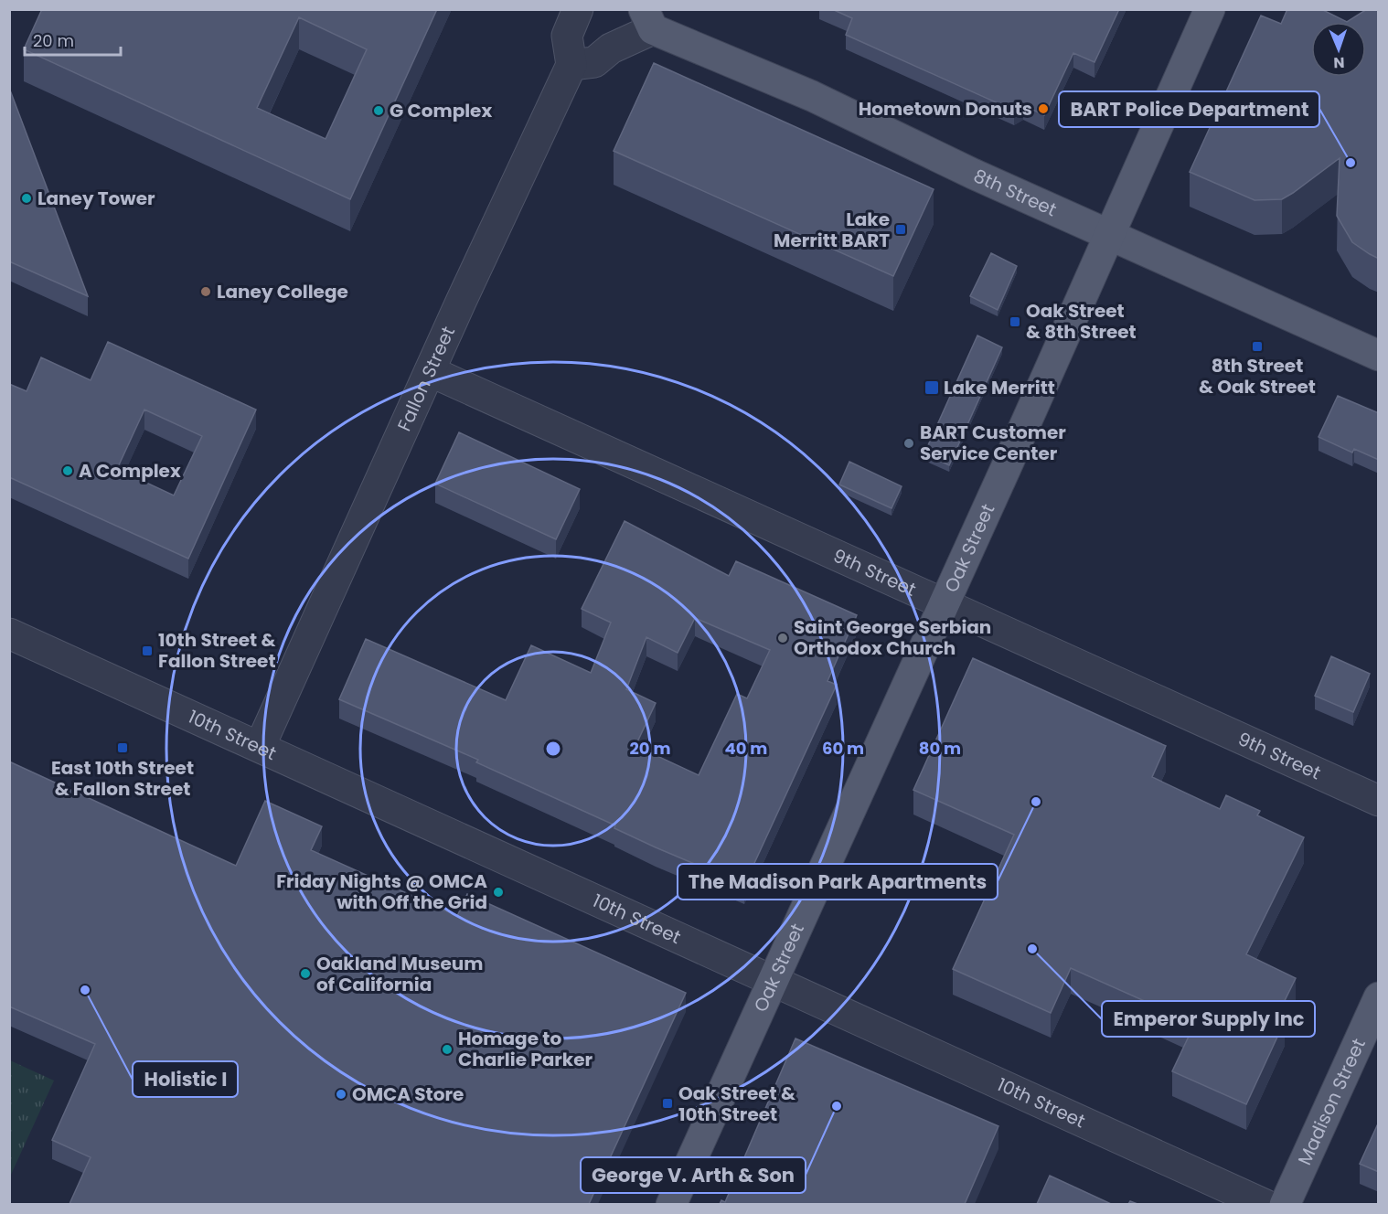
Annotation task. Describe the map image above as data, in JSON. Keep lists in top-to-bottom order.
{
  "streets": {
    "main road": ["8th Street", "Oak Street", "Madison Street"],
    "street": ["Fallon Street", "9th Street", "10th Street"]
  },
  "crossings": [
    ["8th Street", "Fallon Street"],
    ["8th Street", "Oak Street"],
    ["Fallon Street", "9th Street"],
    ["Fallon Street", "10th Street"],
    ["Oak Street", "9th Street"],
    ["Oak Street", "10th Street"]
  ],
  "places": {
    "other": [
      "Hometown Donuts",
      "G Complex",
      "BART Police Department",
      "Laney Tower",
      "Laney College",
      "BART Customer Service Center",
      "A Complex",
      "Saint George Serbian Orthodox Church",
      "The Madison Park Apartments",
      "Friday Nights @ OMCA with Off the Grid",
      "Emperor Supply Inc",
      "Oakland Museum of California",
      "Holistic I",
      "Homage to Charlie Parker",
      "OMCA Store",
      "George V. Arth & Son"
    ],
    "transit": [
      "Lake Merritt BART",
      "Oak Street & 8th Street",
      "8th Street & Oak Street",
      "Lake Merritt",
      "10th Street & Fallon Street",
      "East 10th Street & Fallon Street",
      "Oak Street & 10th Street"
    ]
  },
  "scale_bar": "20 m",
  "north": "bottom",
  "rings": [
    "20 m",
    "40 m",
    "60 m",
    "80 m"
  ]
}
